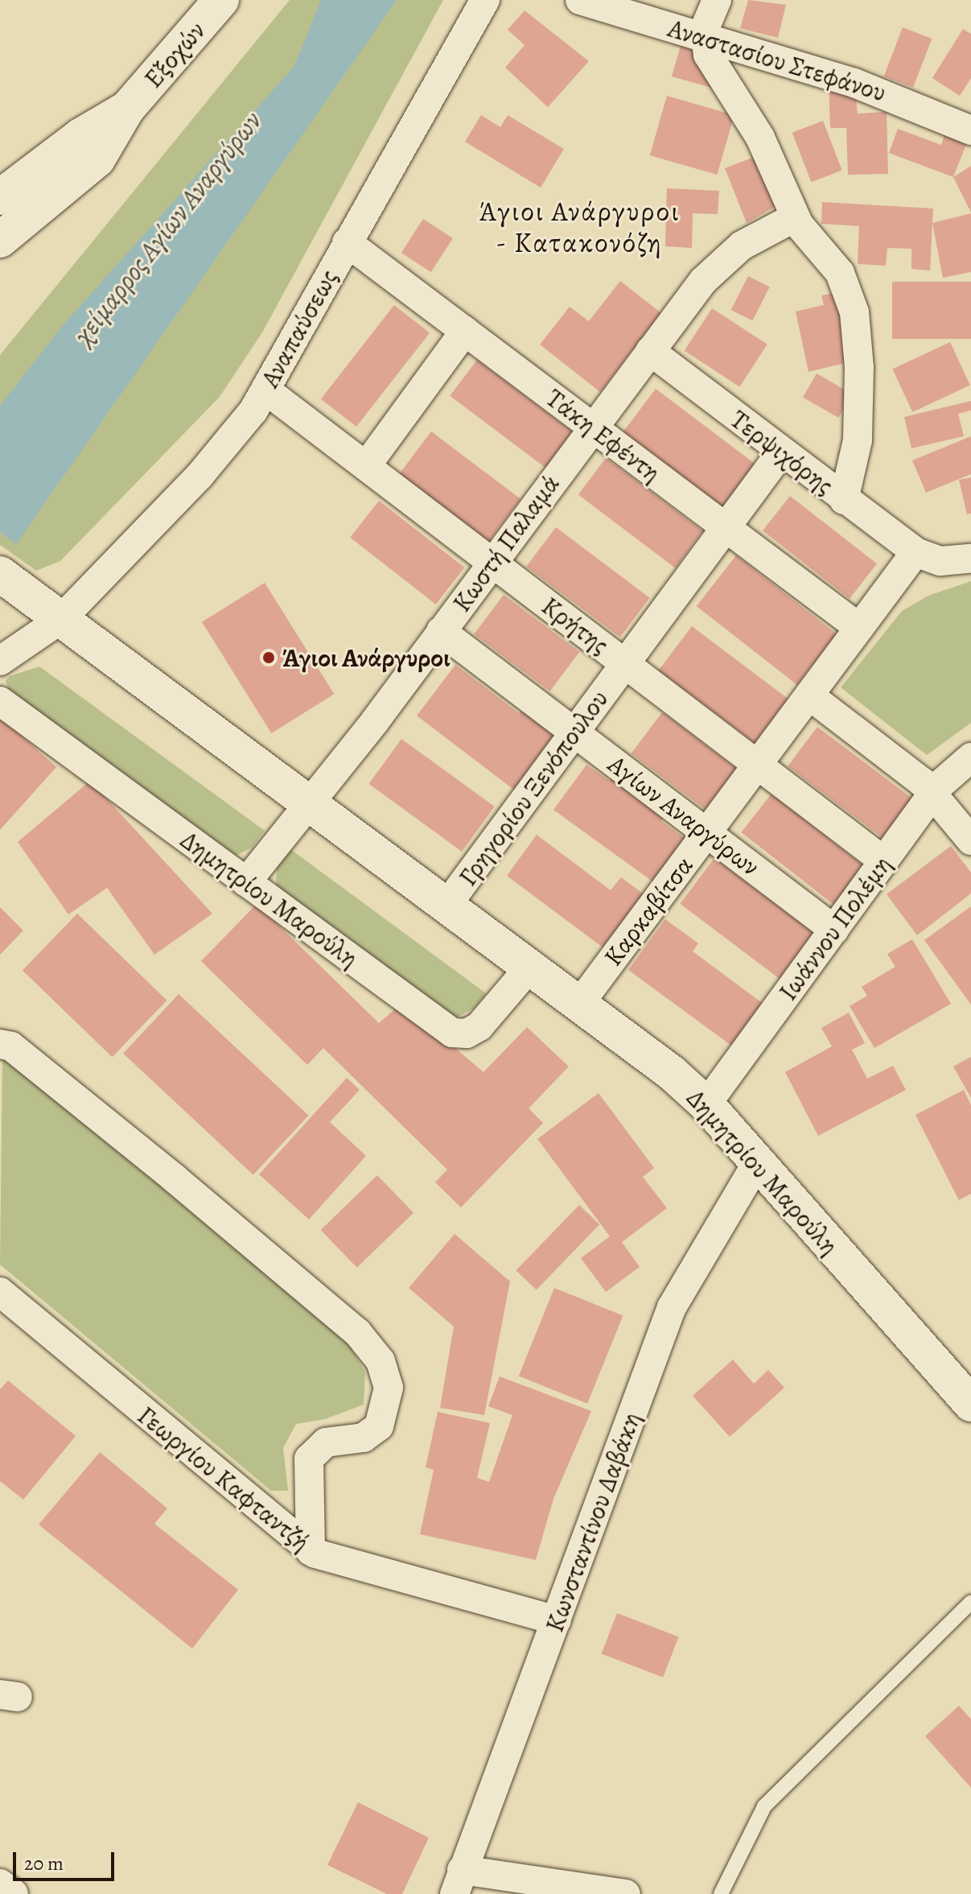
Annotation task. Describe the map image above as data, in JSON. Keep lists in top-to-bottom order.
{
  "streets": {
    "main road": ["Εξοχών", "Δημητρίου Μαρούλη"],
    "street": [
      "Αναστασίου Στεφάνου",
      "Αναπαύσεως",
      "Τάκη Εφέντη",
      "Τερψιχόρης",
      "Κωστή Παλαμά",
      "Κρήτης",
      "Γρηγορίου Ξενόπουλου",
      "Αγίων Αναργύρων",
      "Καρκαβίτσα",
      "Ιωάννου Πολέμη",
      "Γεωργίου Καφταντζή",
      "Κωνσταντίνου Δαβάκη"
    ]
  },
  "crossings": [
    ["Αναπαύσεως", "Τάκη Εφέντη"],
    ["Αναπαύσεως", "Κρήτης"],
    ["Αναπαύσεως", "Δημητρίου Μαρούλη"],
    ["Τάκη Εφέντη", "Κωστή Παλαμά"],
    ["Τάκη Εφέντη", "Γρηγορίου Ξενόπουλου"],
    ["Τάκη Εφέντη", "Καρκαβίτσα"],
    ["Τερψιχόρης", "Κωστή Παλαμά"],
    ["Τερψιχόρης", "Γρηγορίου Ξενόπουλου"],
    ["Τερψιχόρης", "Καρκαβίτσα"],
    ["Κωστή Παλαμά", "Κρήτης"],
    ["Κωστή Παλαμά", "Αγίων Αναργύρων"],
    ["Κωστή Παλαμά", "Δημητρίου Μαρούλη"],
    ["Κρήτης", "Γρηγορίου Ξενόπουλου"],
    ["Κρήτης", "Καρκαβίτσα"],
    ["Κρήτης", "Ιωάννου Πολέμη"],
    ["Γρηγορίου Ξενόπουλου", "Αγίων Αναργύρων"],
    ["Γρηγορίου Ξενόπουλου", "Δημητρίου Μαρούλη"],
    ["Αγίων Αναργύρων", "Καρκαβίτσα"],
    ["Αγίων Αναργύρων", "Ιωάννου Πολέμη"],
    ["Δημητρίου Μαρούλη", "Καρκαβίτσα"],
    ["Δημητρίου Μαρούλη", "Ιωάννου Πολέμη"],
    ["Δημητρίου Μαρούλη", "Κωνσταντίνου Δαβάκη"],
    ["Γεωργίου Καφταντζή", "Κωνσταντίνου Δαβάκη"]
  ],
  "districts": ["Άγιοι Ανάργυροι - Κατακονόζη"],
  "water": ["χείμαρρος Αγίων Αναργύρων"],
  "places": ["Άγιοι Ανάργυροι"],
  "scale_bar": "20 m"
}
